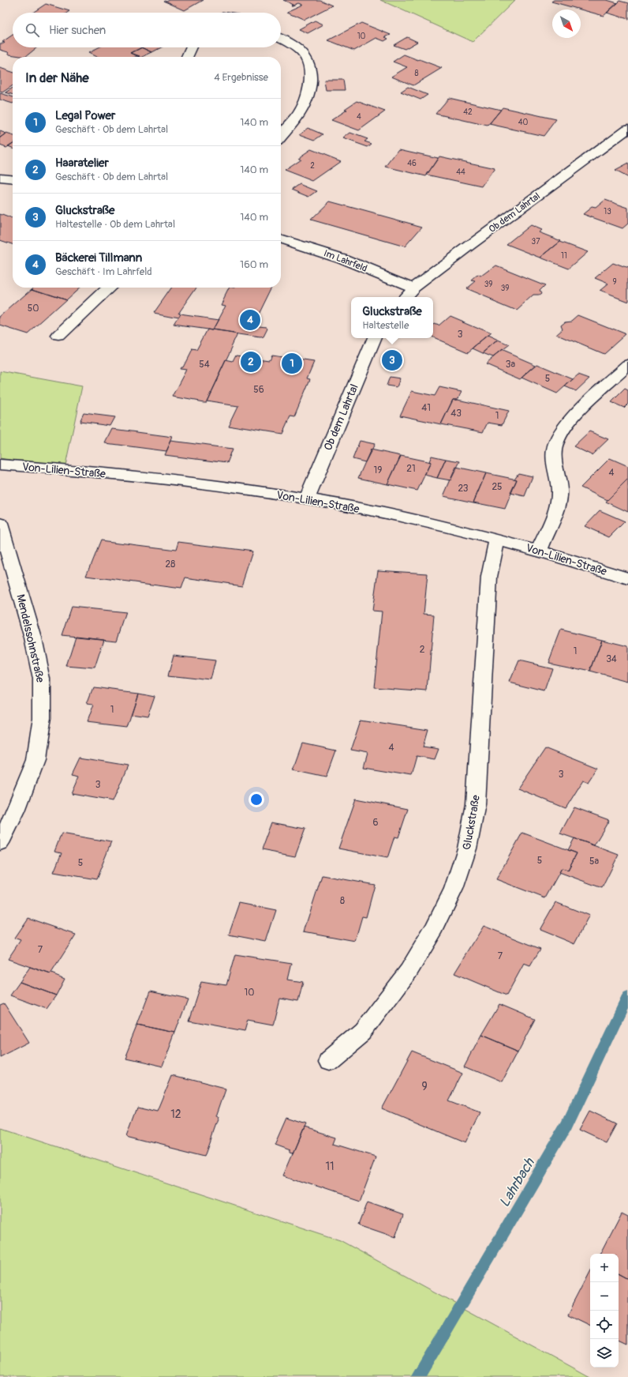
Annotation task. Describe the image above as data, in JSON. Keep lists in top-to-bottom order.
{
  "streets": {
    "street": [
      "Ob dem Lahrtal",
      "Im Lahrfeld",
      "Von-Lilien-Straße",
      "Mendelssohnstraße",
      "Gluckstraße"
    ]
  },
  "crossings": [
    ["Ob dem Lahrtal", "Im Lahrfeld"],
    ["Ob dem Lahrtal", "Von-Lilien-Straße"],
    ["Von-Lilien-Straße", "Gluckstraße"]
  ],
  "water": ["Lahrbach"],
  "house_numbers": [
    "10",
    "8",
    "42",
    "4",
    "40",
    "46",
    "2",
    "44",
    "13",
    "37",
    "11",
    "9",
    "39",
    "39",
    "50",
    "3",
    "54",
    "3a",
    "5",
    "56",
    "41",
    "43",
    "1",
    "21",
    "19",
    "4",
    "25",
    "23",
    "28",
    "2",
    "1",
    "34",
    "1",
    "4",
    "3",
    "3",
    "6",
    "5",
    "5a",
    "5",
    "8",
    "7",
    "7",
    "10",
    "9",
    "12",
    "11"
  ],
  "north": "bottom right",
  "page": {
    "search": "Hier suchen",
    "heading": ["In der Nähe", "4 Ergebnisse"],
    "list": [
      {
        "mark": "1",
        "name": "Legal Power",
        "note": "Geschäft · Ob dem Lahrtal",
        "value": "140 m"
      },
      {
        "mark": "2",
        "name": "Haaratelier",
        "note": "Geschäft · Ob dem Lahrtal",
        "value": "140 m"
      },
      {
        "mark": "3",
        "name": "Gluckstraße",
        "note": "Haltestelle · Ob dem Lahrtal",
        "value": "140 m"
      },
      {
        "mark": "4",
        "name": "Bäckerei Tillmann",
        "note": "Geschäft · Im Lahrfeld",
        "value": "160 m"
      }
    ],
    "popup": ["Gluckstraße", "Haltestelle"],
    "pins": [
      "4",
      "3",
      "2",
      "1"
    ],
    "map_buttons": ["+", "−"]
  }
}
